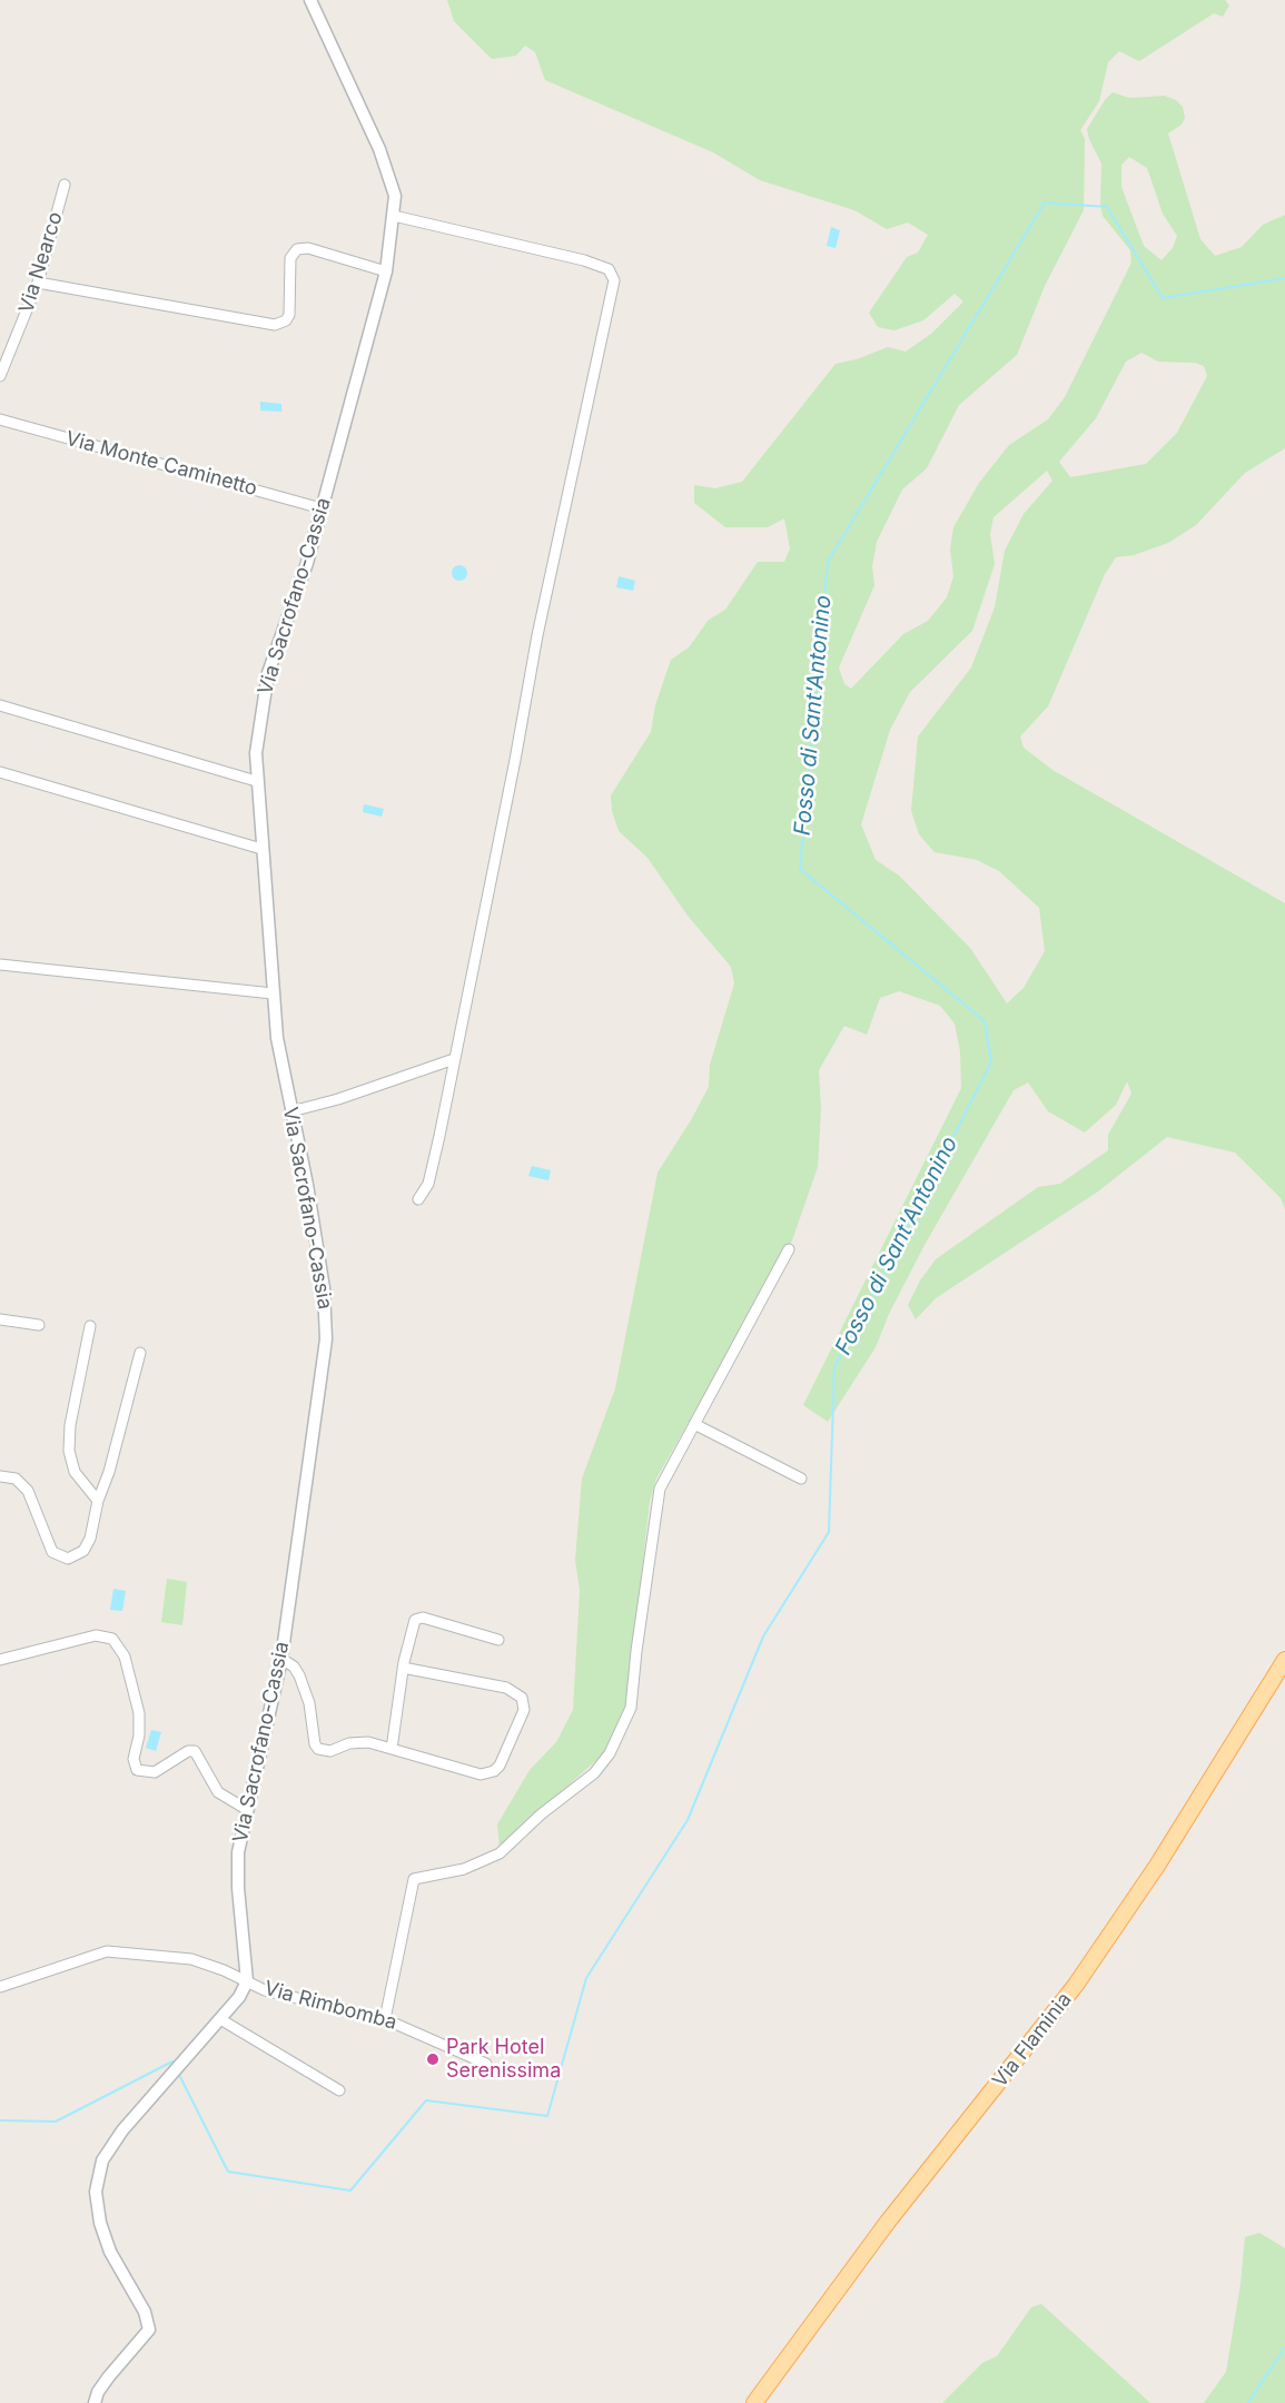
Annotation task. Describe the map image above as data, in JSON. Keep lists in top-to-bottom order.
{
  "streets": {
    "main road": ["Via Flaminia"],
    "street": [
      "Via Nearco",
      "Via Monte Caminetto",
      "Via Sacrofano-Cassia",
      "Via Rimbomba"
    ]
  },
  "crossings": [
    ["Via Monte Caminetto", "Via Sacrofano-Cassia"],
    ["Via Sacrofano-Cassia", "Via Rimbomba"]
  ],
  "water": ["Fosso di Sant'Antonino"],
  "places": ["Park Hotel Serenissima"]
}
